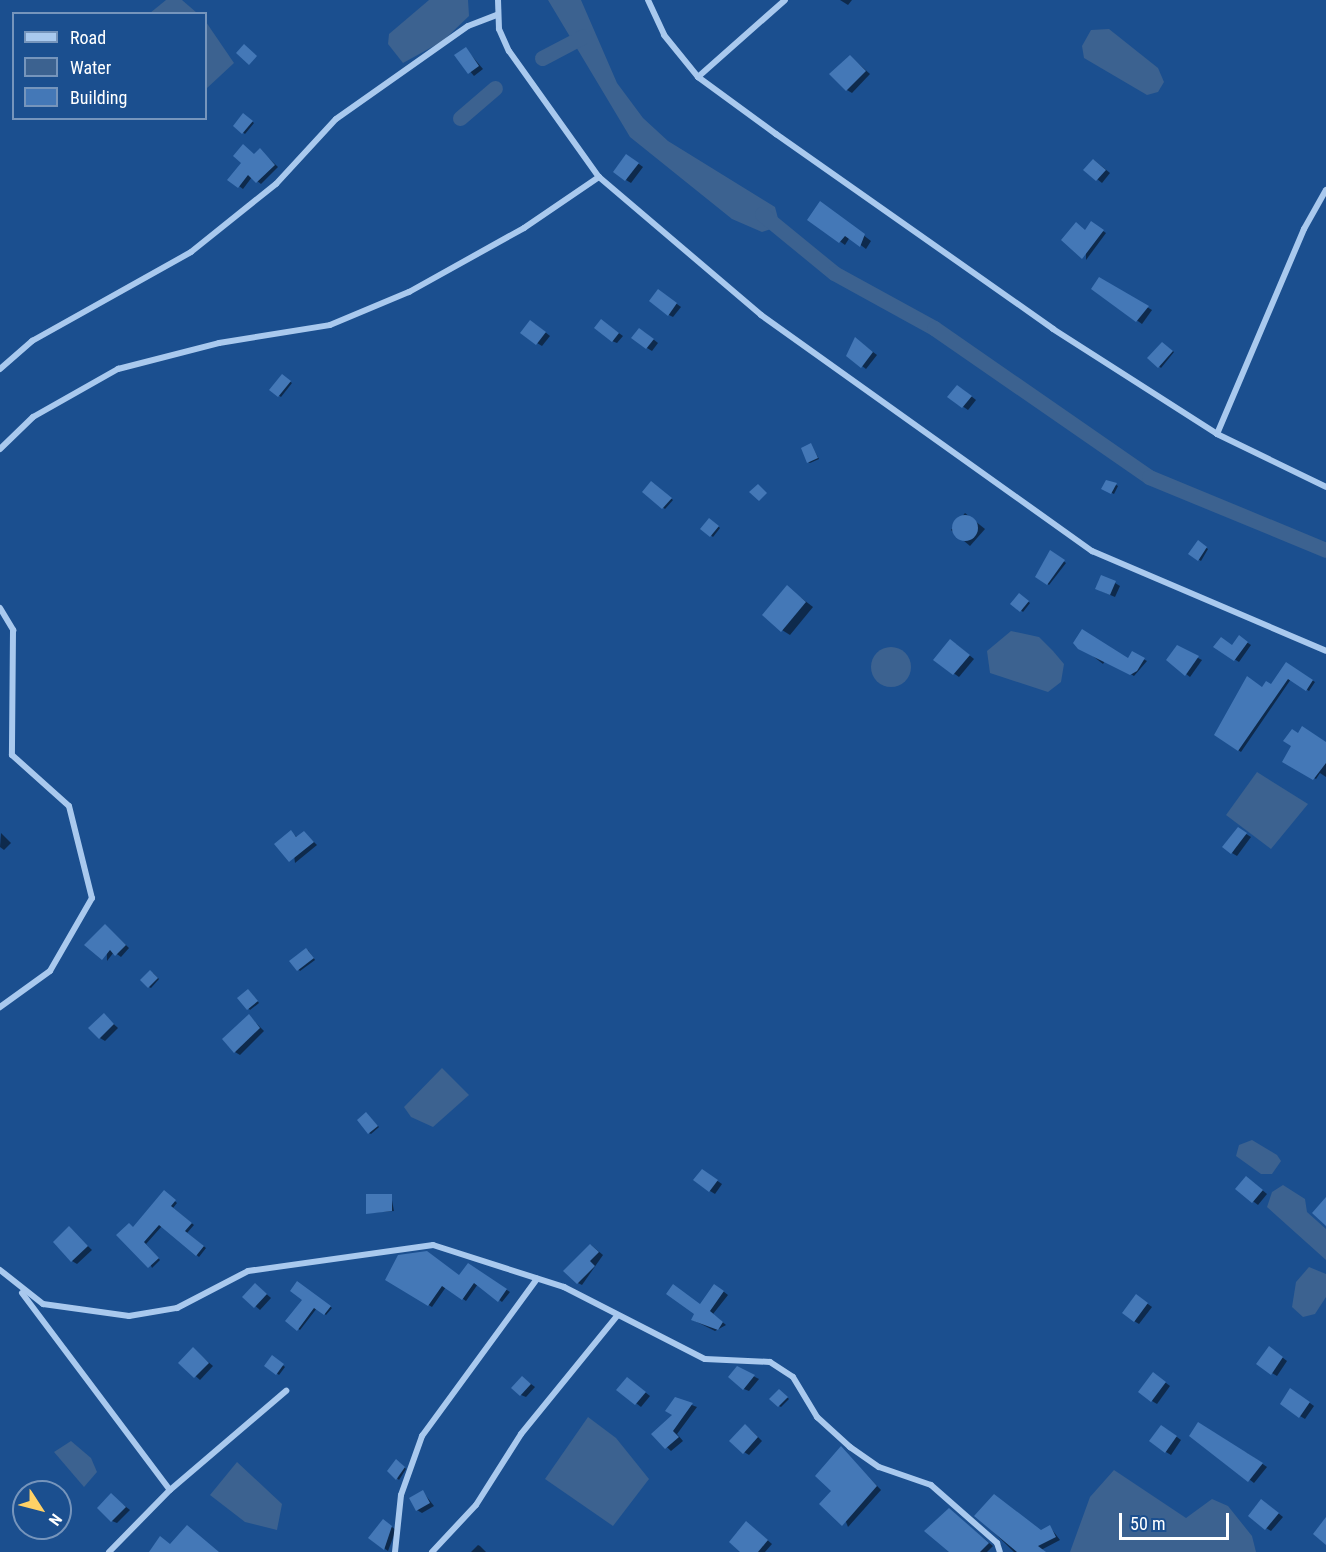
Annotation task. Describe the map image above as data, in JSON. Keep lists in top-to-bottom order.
{
  "legend": ["Road", "Water", "Building"],
  "scale_bar": "50 m",
  "north": "bottom right"
}
